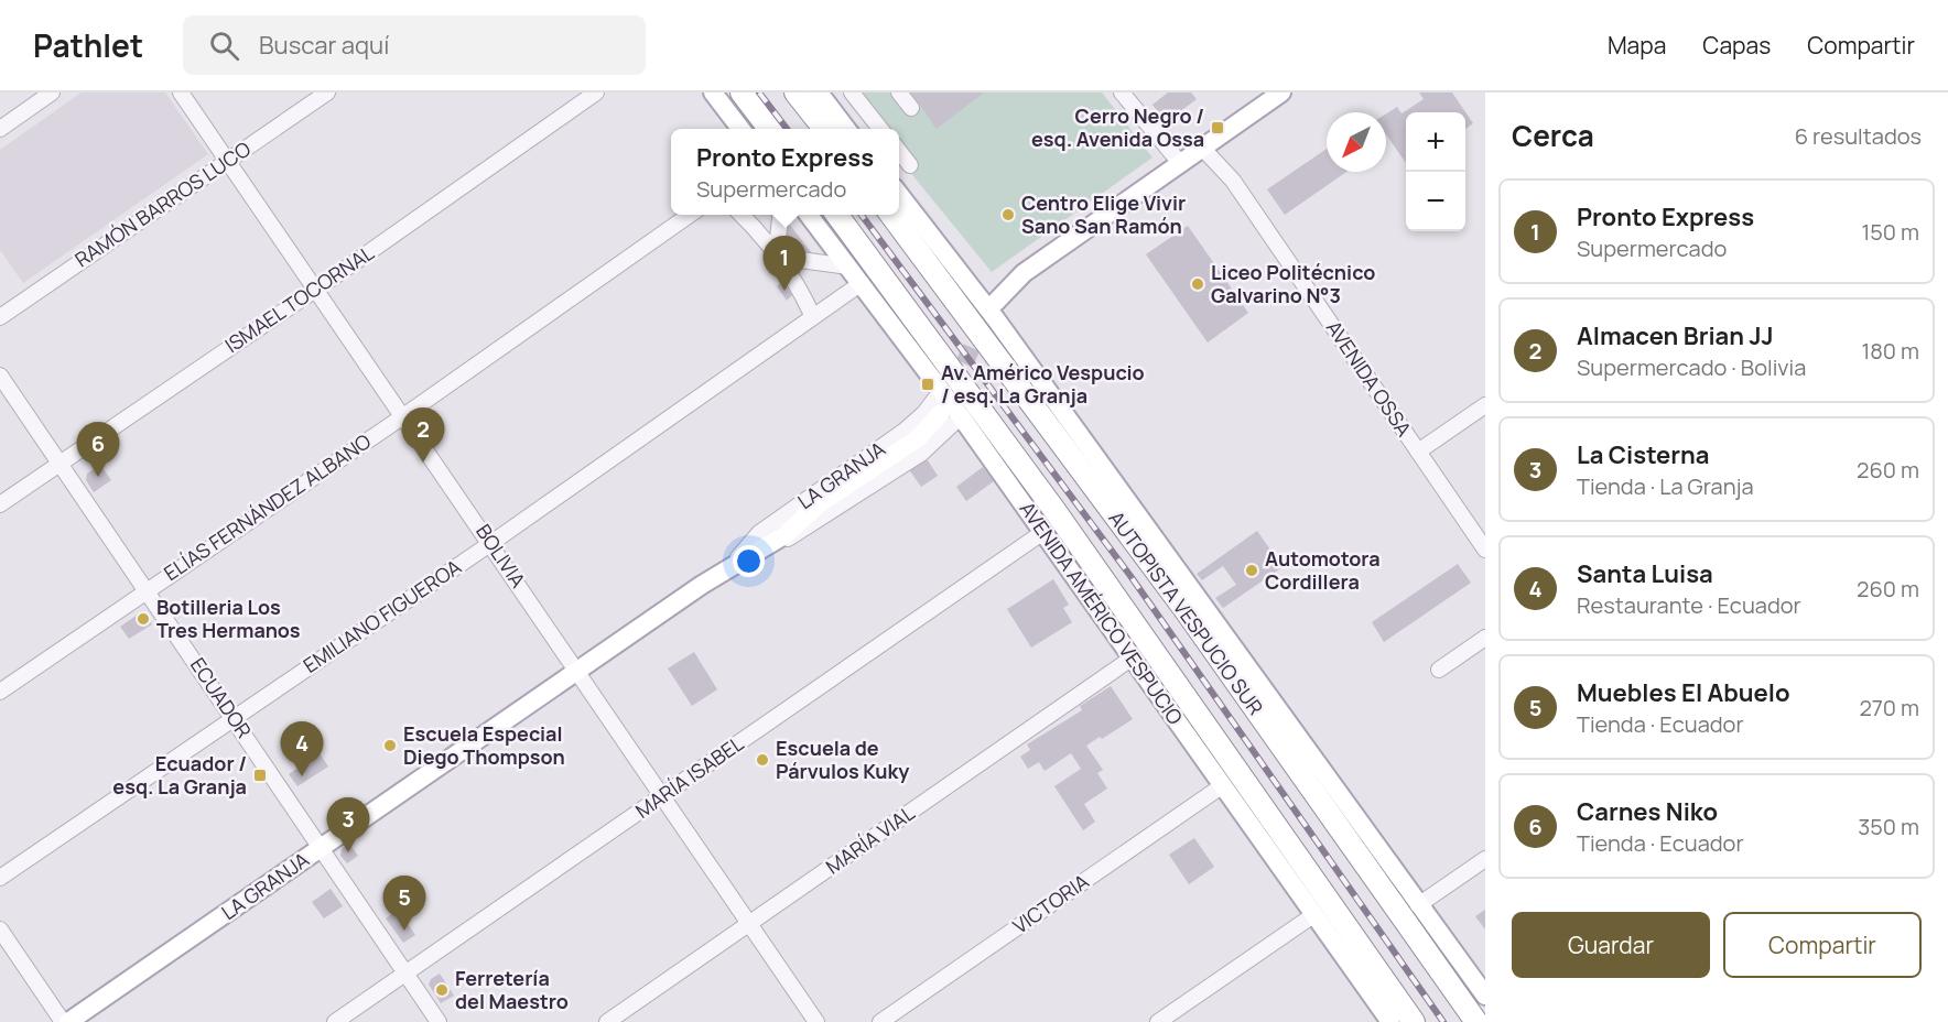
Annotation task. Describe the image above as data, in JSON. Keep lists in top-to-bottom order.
{
  "streets": {
    "highway": ["AUTOPISTA VESPUCIO SUR"],
    "main road": ["LA GRANJA", "AVENIDA AMÉRICO VESPUCIO"],
    "street": [
      "RAMÓN BARROS LUCO",
      "ISMAEL TOCORNAL",
      "AVENIDA OSSA",
      "ELÍAS FERNÁNDEZ ALBANO",
      "BOLIVIA",
      "EMILIANO FIGUEROA",
      "ECUADOR",
      "MARÍA ISABEL",
      "MARÍA VIAL",
      "VICTORIA"
    ]
  },
  "crossings": [
    ["RAMÓN BARROS LUCO", "BOLIVIA"],
    ["ISMAEL TOCORNAL", "BOLIVIA"],
    ["ISMAEL TOCORNAL", "ECUADOR"],
    ["LA GRANJA", "BOLIVIA"],
    ["LA GRANJA", "AVENIDA AMÉRICO VESPUCIO"],
    ["LA GRANJA", "ECUADOR"],
    ["ELÍAS FERNÁNDEZ ALBANO", "BOLIVIA"],
    ["ELÍAS FERNÁNDEZ ALBANO", "ECUADOR"],
    ["BOLIVIA", "EMILIANO FIGUEROA"],
    ["BOLIVIA", "MARÍA ISABEL"],
    ["BOLIVIA", "MARÍA VIAL"],
    ["AVENIDA AMÉRICO VESPUCIO", "EMILIANO FIGUEROA"],
    ["AVENIDA AMÉRICO VESPUCIO", "MARÍA ISABEL"],
    ["AVENIDA AMÉRICO VESPUCIO", "MARÍA VIAL"],
    ["AVENIDA AMÉRICO VESPUCIO", "VICTORIA"],
    ["EMILIANO FIGUEROA", "ECUADOR"],
    ["ECUADOR", "MARÍA ISABEL"]
  ],
  "places": {
    "transit": ["Cerro Negro / esq. Avenida Ossa", "Av. Américo Vespucio / esq. La Granja", "Ecuador / esq. La Granja"],
    "other": [
      "Centro Elige Vivir Sano San Ramón",
      "Liceo Politécnico Galvarino N°3",
      "Automotora Cordillera",
      "Botilleria Los Tres Hermanos",
      "Escuela Especial Diego Thompson",
      "Escuela de Párvulos Kuky",
      "Ferretería del Maestro"
    ]
  },
  "north": "bottom left",
  "page": {
    "header": "Pathlet",
    "search": "Buscar aquí",
    "nav": ["Mapa", "Capas", "Compartir"],
    "heading": ["Cerca", "6 resultados"],
    "map_buttons": ["+", "−"],
    "popup": ["Pronto Express", "Supermercado"],
    "list": [
      {
        "mark": "1",
        "name": "Pronto Express",
        "note": "Supermercado",
        "value": "150 m"
      },
      {
        "mark": "2",
        "name": "Almacen Brian JJ",
        "note": "Supermercado · Bolivia",
        "value": "180 m"
      },
      {
        "mark": "3",
        "name": "La Cisterna",
        "note": "Tienda · La Granja",
        "value": "260 m"
      },
      {
        "mark": "4",
        "name": "Santa Luisa",
        "note": "Restaurante · Ecuador",
        "value": "260 m"
      },
      {
        "mark": "5",
        "name": "Muebles El Abuelo",
        "note": "Tienda · Ecuador",
        "value": "270 m"
      },
      {
        "mark": "6",
        "name": "Carnes Niko",
        "note": "Tienda · Ecuador",
        "value": "350 m"
      }
    ],
    "pins": [
      "1",
      "2",
      "6",
      "4",
      "3",
      "5"
    ],
    "buttons": ["Guardar", "Compartir"]
  }
}
